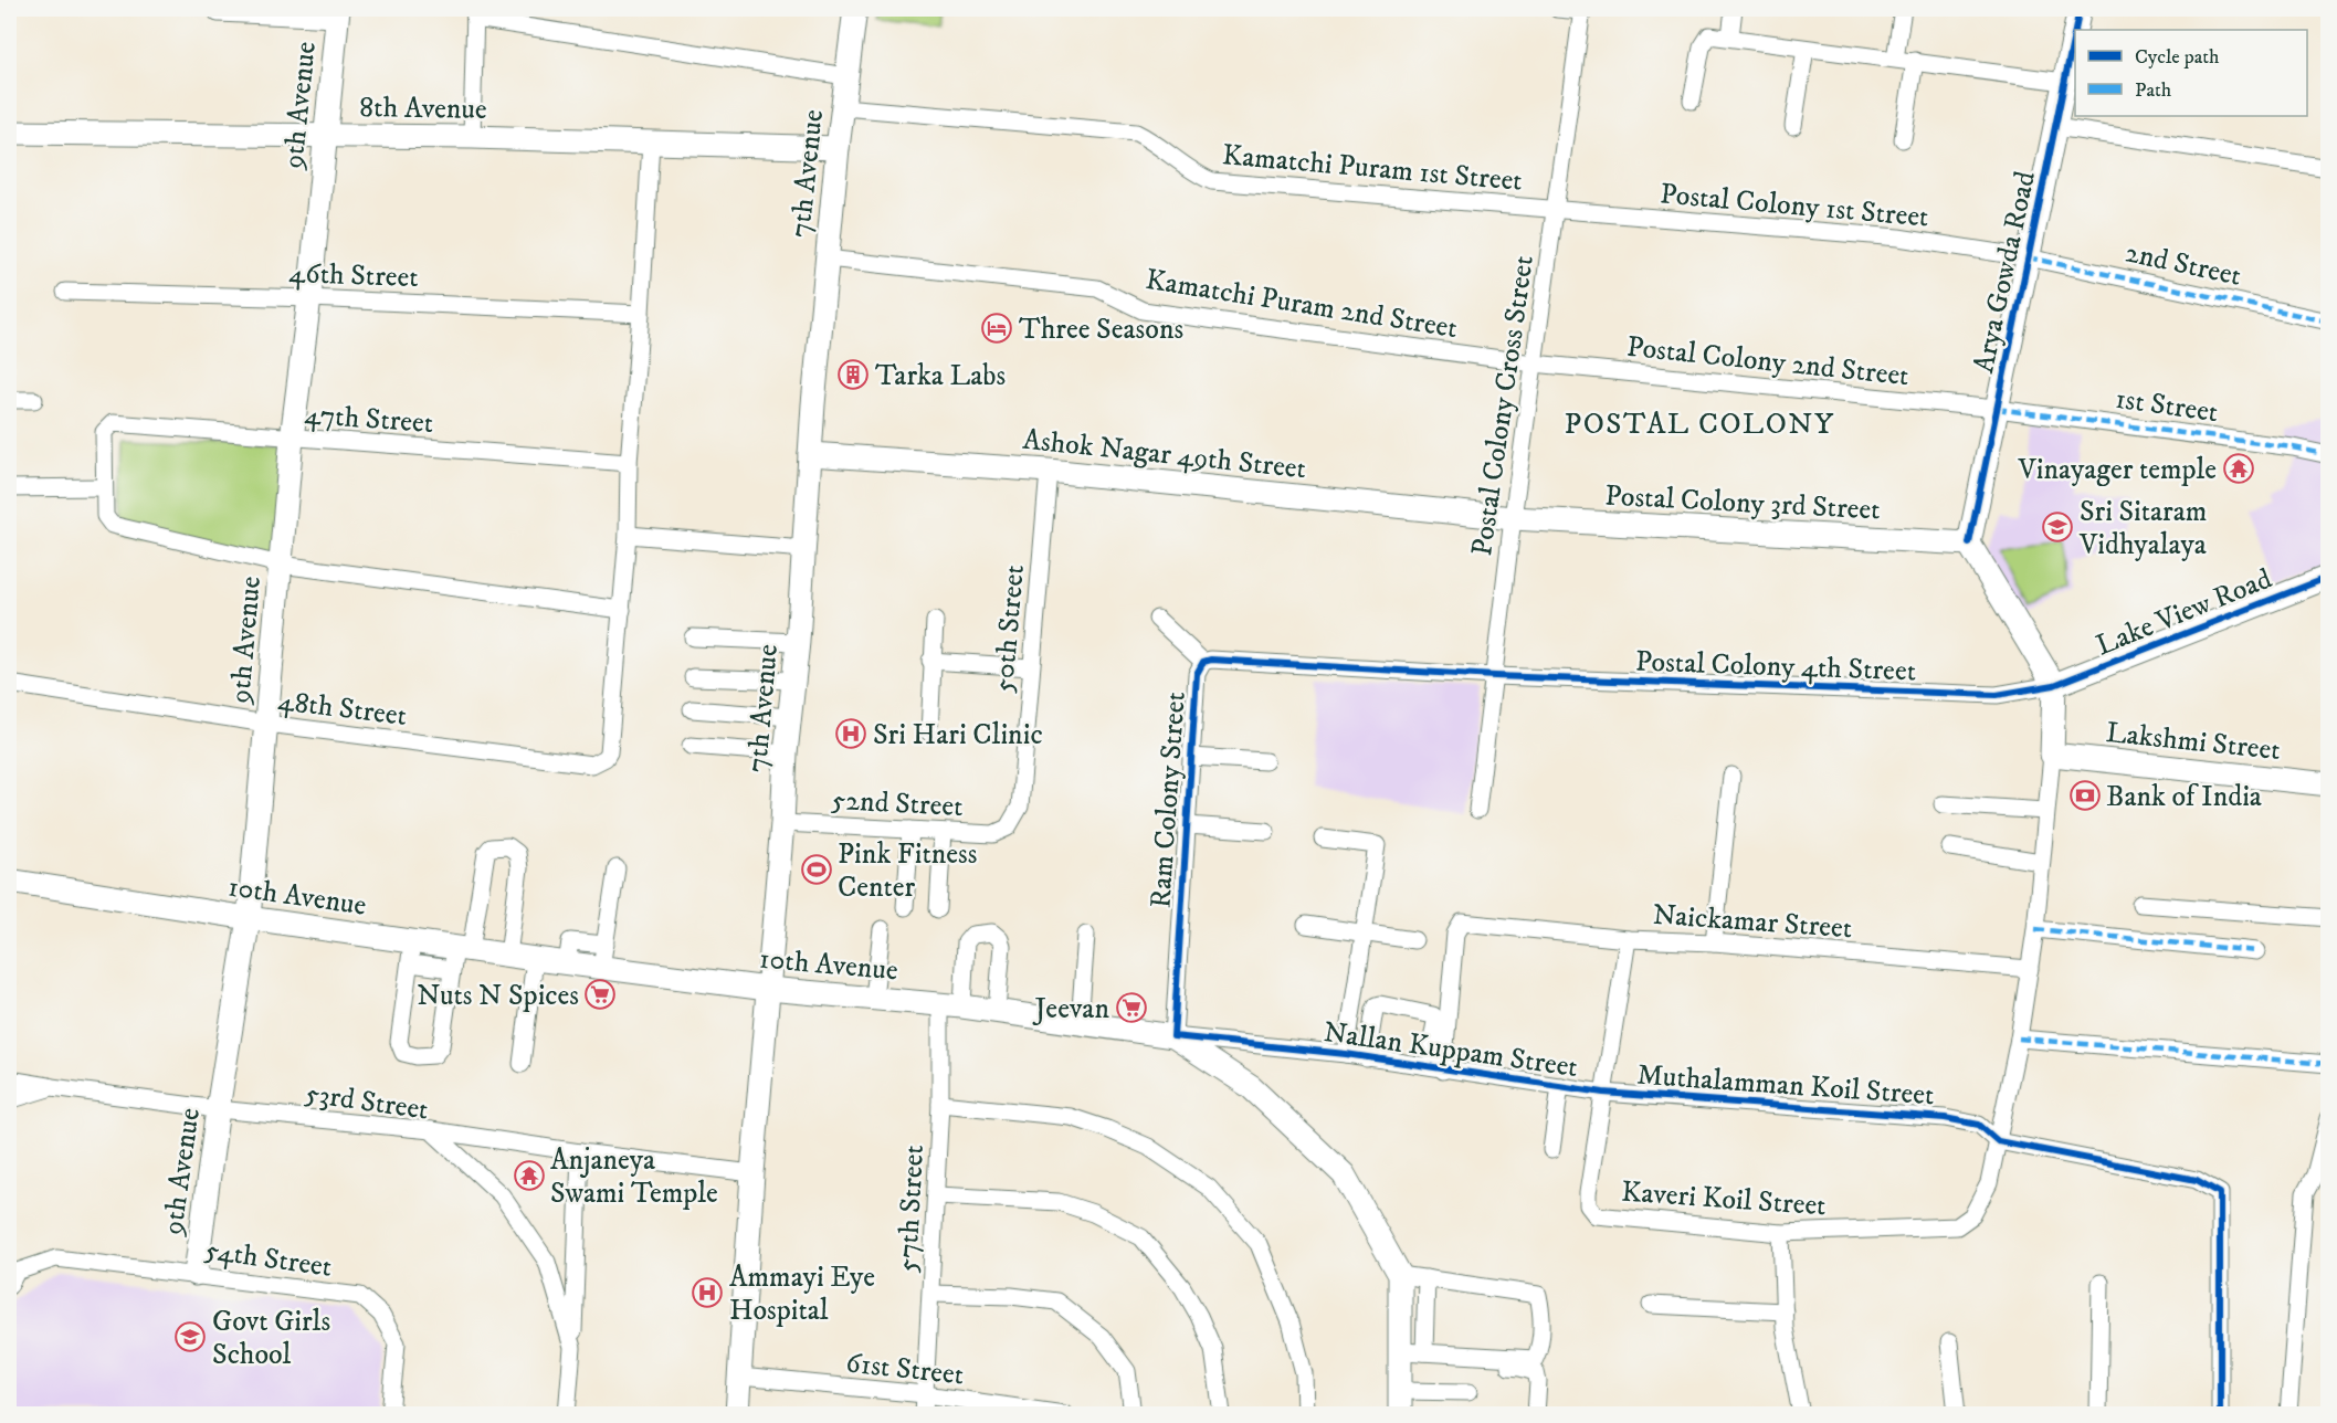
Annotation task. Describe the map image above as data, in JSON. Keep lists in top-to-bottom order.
{
  "streets": {
    "street": [
      "9th Avenue",
      "8th Avenue",
      "Kamatchi Puram 1st Street",
      "7th Avenue",
      "Postal Colony 1st Street",
      "2nd Street",
      "Arya Gowda Road",
      "46th Street",
      "Kamatchi Puram 2nd Street",
      "Postal Colony 2nd Street",
      "1st Street",
      "Postal Colony Cross Street",
      "47th Street",
      "Ashok Nagar 49th Street",
      "Postal Colony 3rd Street",
      "Lake View Road",
      "50th Street",
      "Postal Colony 4th Street",
      "48th Street",
      "Lakshmi Street",
      "Ram Colony Street",
      "52nd Street",
      "10th Avenue",
      "Naickamar Street",
      "Nallan Kuppam Street",
      "Muthalamman Koil Street",
      "53rd Street",
      "Kaveri Koil Street",
      "57th Street",
      "54th Street",
      "61st Street"
    ]
  },
  "crossings": [
    ["9th Avenue", "8th Avenue"],
    ["9th Avenue", "46th Street"],
    ["9th Avenue", "47th Street"],
    ["9th Avenue", "48th Street"],
    ["9th Avenue", "10th Avenue"],
    ["9th Avenue", "53rd Street"],
    ["9th Avenue", "54th Street"],
    ["8th Avenue", "7th Avenue"],
    ["Kamatchi Puram 1st Street", "7th Avenue"],
    ["Kamatchi Puram 1st Street", "Postal Colony 1st Street"],
    ["Kamatchi Puram 1st Street", "Postal Colony Cross Street"],
    ["7th Avenue", "Kamatchi Puram 2nd Street"],
    ["7th Avenue", "Ashok Nagar 49th Street"],
    ["7th Avenue", "52nd Street"],
    ["7th Avenue", "10th Avenue"],
    ["7th Avenue", "61st Street"],
    ["Postal Colony 1st Street", "2nd Street"],
    ["Postal Colony 1st Street", "Arya Gowda Road"],
    ["Postal Colony 1st Street", "Postal Colony Cross Street"],
    ["2nd Street", "Arya Gowda Road"],
    ["Arya Gowda Road", "Postal Colony 2nd Street"],
    ["Arya Gowda Road", "1st Street"],
    ["Arya Gowda Road", "Postal Colony 3rd Street"],
    ["Kamatchi Puram 2nd Street", "Postal Colony 2nd Street"],
    ["Kamatchi Puram 2nd Street", "Postal Colony Cross Street"],
    ["Postal Colony 2nd Street", "1st Street"],
    ["Postal Colony 2nd Street", "Postal Colony Cross Street"],
    ["Postal Colony Cross Street", "Ashok Nagar 49th Street"],
    ["Postal Colony Cross Street", "Postal Colony 3rd Street"],
    ["Postal Colony Cross Street", "Postal Colony 4th Street"],
    ["Postal Colony Cross Street", "Ram Colony Street"],
    ["Ashok Nagar 49th Street", "Postal Colony 3rd Street"],
    ["Ashok Nagar 49th Street", "50th Street"],
    ["Lake View Road", "Postal Colony 4th Street"],
    ["50th Street", "52nd Street"],
    ["Postal Colony 4th Street", "Ram Colony Street"],
    ["Lakshmi Street", "Kaveri Koil Street"],
    ["Ram Colony Street", "10th Avenue"],
    ["Ram Colony Street", "Nallan Kuppam Street"],
    ["10th Avenue", "Nallan Kuppam Street"],
    ["10th Avenue", "57th Street"],
    ["Naickamar Street", "Nallan Kuppam Street"],
    ["Naickamar Street", "Muthalamman Koil Street"],
    ["Naickamar Street", "Kaveri Koil Street"],
    ["Nallan Kuppam Street", "Muthalamman Koil Street"],
    ["Nallan Kuppam Street", "Kaveri Koil Street"],
    ["Muthalamman Koil Street", "Kaveri Koil Street"],
    ["57th Street", "61st Street"]
  ],
  "districts": ["POSTAL COLONY"],
  "places": {
    "hotel": ["Three Seasons"],
    "building": ["Tarka Labs"],
    "temple": ["Vinayager temple", "Anjaneya Swami Temple"],
    "school or university": ["Sri Sitaram Vidhyalaya", "Govt Girls School"],
    "hospital": ["Sri Hari Clinic", "Ammayi Eye Hospital"],
    "bank": ["Bank of India"],
    "sports": ["Pink Fitness Center"],
    "supermarket": ["Nuts N Spices", "Jeevan"]
  },
  "legend": ["Cycle path", "Path"]
}
